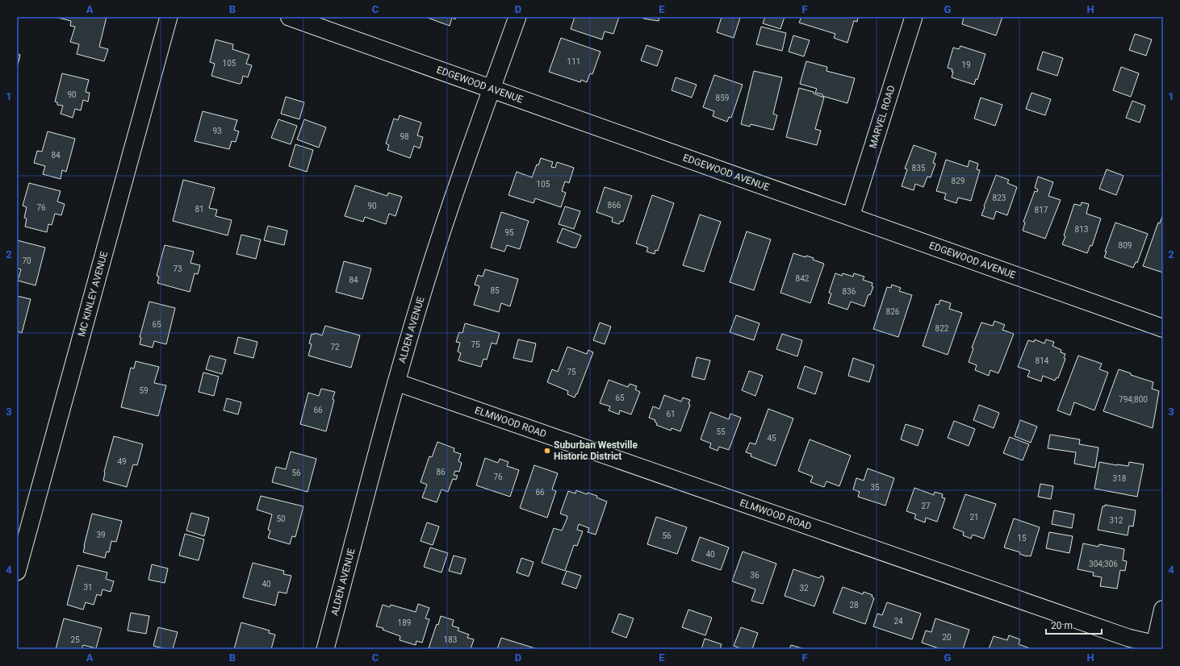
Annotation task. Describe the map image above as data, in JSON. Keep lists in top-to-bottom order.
{
  "streets": {
    "street": [
      "EDGEWOOD AVENUE",
      "MARVEL ROAD",
      "MC KINLEY AVENUE",
      "ALDEN AVENUE",
      "ELMWOOD ROAD"
    ]
  },
  "crossings": [
    ["EDGEWOOD AVENUE", "MARVEL ROAD"],
    ["EDGEWOOD AVENUE", "ALDEN AVENUE"],
    ["ALDEN AVENUE", "ELMWOOD ROAD"]
  ],
  "places": ["Suburban Westville Historic District"],
  "house_numbers": [
    "111",
    "105",
    "19",
    "90",
    "859",
    "93",
    "98",
    "84",
    "835",
    "829",
    "105",
    "823",
    "866",
    "90",
    "76",
    "81",
    "817",
    "813",
    "95",
    "809",
    "70",
    "73",
    "842",
    "84",
    "85",
    "836",
    "826",
    "65",
    "822",
    "75",
    "72",
    "814",
    "75",
    "59",
    "65",
    "794;800",
    "66",
    "61",
    "55",
    "45",
    "49",
    "86",
    "56",
    "76",
    "318",
    "35",
    "66",
    "27",
    "21",
    "50",
    "312",
    "39",
    "56",
    "15",
    "40",
    "304;306",
    "36",
    "40",
    "31",
    "32",
    "28",
    "24",
    "189",
    "20",
    "25",
    "183"
  ],
  "scale_bar": "20 m",
  "grid": {
    "columns": [
      "A",
      "B",
      "C",
      "D",
      "E",
      "F",
      "G",
      "H"
    ],
    "rows": [
      "1",
      "2",
      "3",
      "4"
    ]
  }
}
